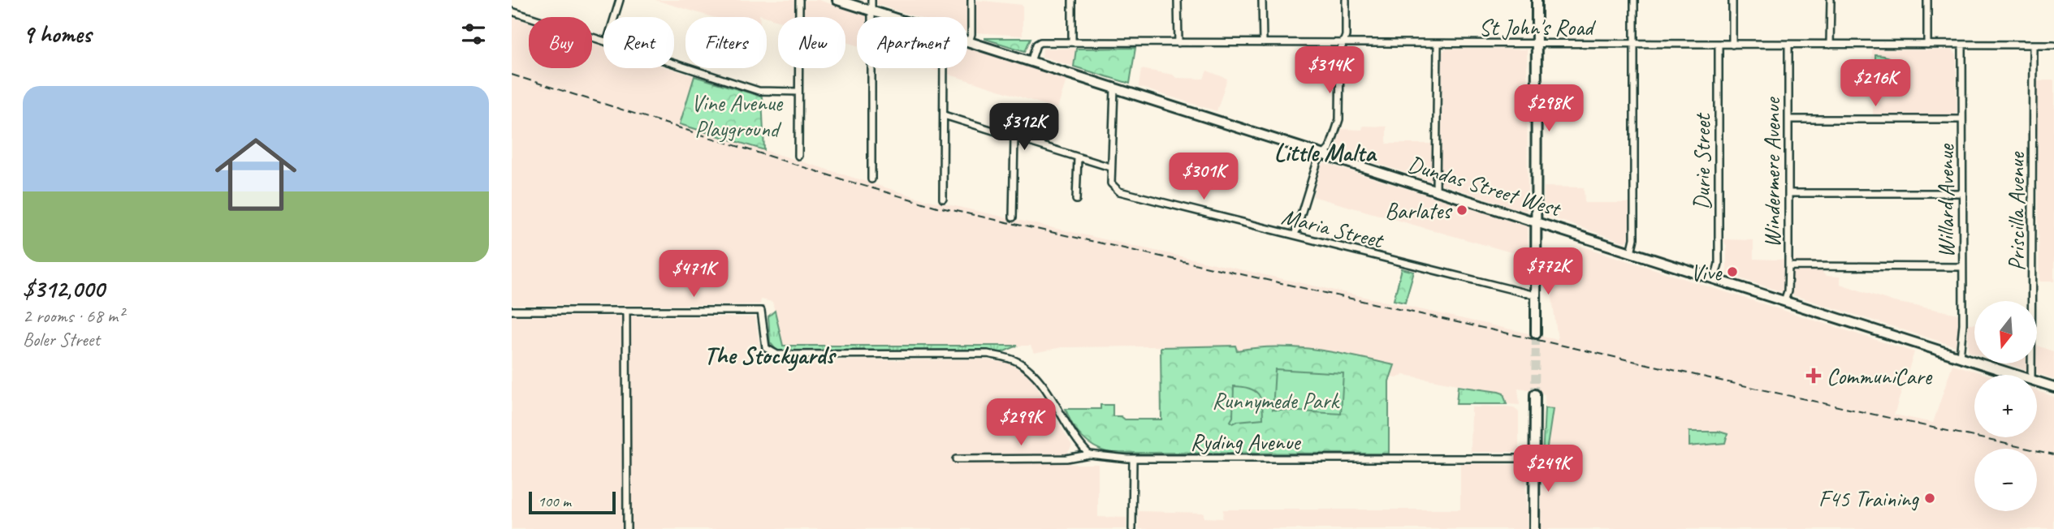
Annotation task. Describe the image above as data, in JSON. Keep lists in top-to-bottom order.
{
  "streets": {
    "main road": ["Dundas Street West"],
    "street": [
      "St John's Road",
      "Durie Street",
      "Windermere Avenue",
      "Willard Avenue",
      "Priscilla Avenue",
      "Maria Street",
      "Ryding Avenue"
    ]
  },
  "crossings": [
    ["St John's Road", "Durie Street"],
    ["St John's Road", "Windermere Avenue"],
    ["St John's Road", "Dundas Street West"],
    ["St John's Road", "Willard Avenue"],
    ["St John's Road", "Priscilla Avenue"],
    ["Durie Street", "Dundas Street West"],
    ["Windermere Avenue", "Dundas Street West"],
    ["Dundas Street West", "Willard Avenue"]
  ],
  "districts": ["Little Malta", "The Stockyards"],
  "parks": ["Vine Avenue Playground", "Runnymede Park"],
  "places": {
    "other": ["Barlates", "Vive", "F45 Training"],
    "health": ["CommuniCare"]
  },
  "scale_bar": "100 m",
  "north": "bottom",
  "page": {
    "heading": "9 homes",
    "chip": [
      "Buy",
      "Rent",
      "Filters",
      "New",
      "Apartment"
    ],
    "price": [
      "$314K",
      "$216K",
      "$298K",
      "$312K",
      "$301K",
      "$772K",
      "$471K",
      "$299K",
      "$249K"
    ],
    "list": [
      {
        "name": "$312,000",
        "note": "2 rooms · 68 m² · Boler Street"
      }
    ],
    "map_buttons": ["+", "−"],
    "scale": "100 m"
  }
}
